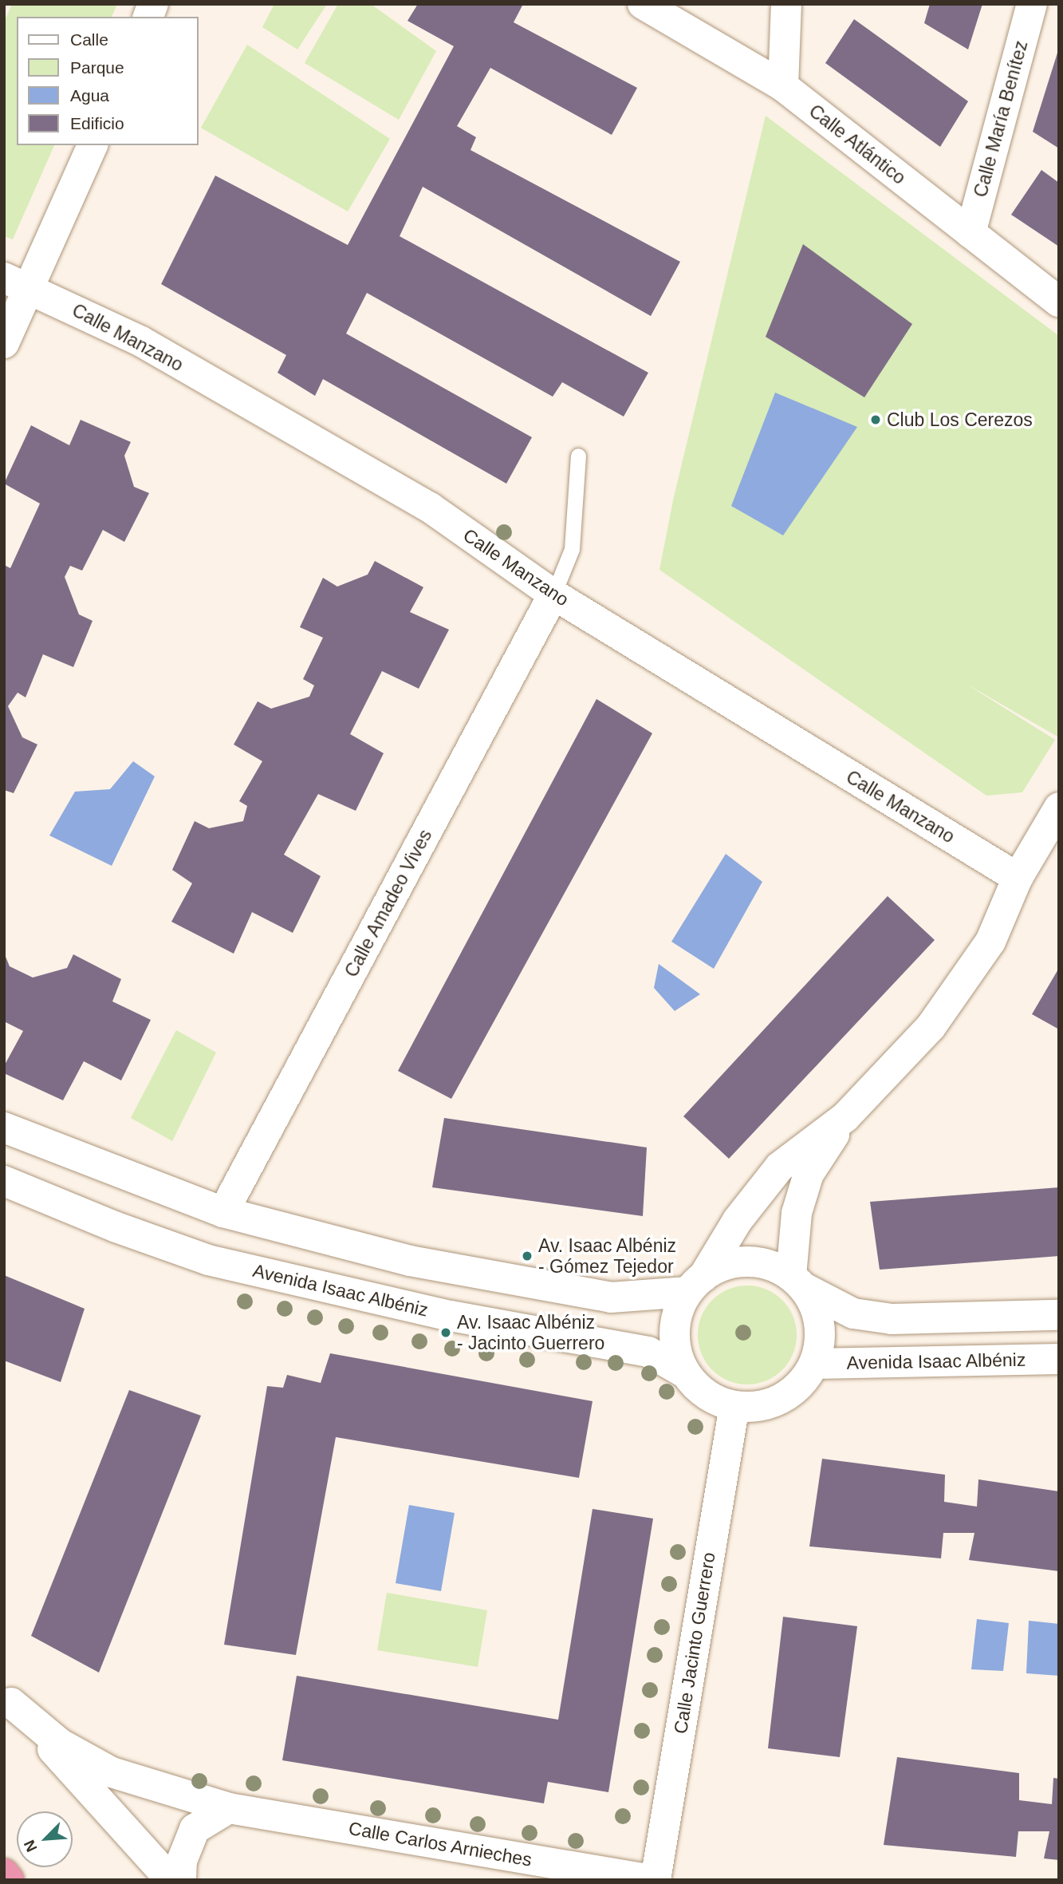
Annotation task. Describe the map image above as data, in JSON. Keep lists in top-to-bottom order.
{
  "streets": {
    "street": [
      "Calle María Benítez",
      "Calle Atlántico",
      "Calle Manzano",
      "Calle Amadeo Vives",
      "Avenida Isaac Albéniz",
      "Calle Jacinto Guerrero",
      "Calle Carlos Arnieches"
    ]
  },
  "crossings": [
    ["Calle María Benítez", "Calle Atlántico"],
    ["Calle Manzano", "Calle Amadeo Vives"],
    ["Avenida Isaac Albéniz", "Calle Jacinto Guerrero"],
    ["Calle Jacinto Guerrero", "Calle Carlos Arnieches"]
  ],
  "places": ["Club Los Cerezos", "Av. Isaac Albéniz - Gómez Tejedor", "Av. Isaac Albéniz - Jacinto Guerrero"],
  "legend": [
    "Calle",
    "Parque",
    "Agua",
    "Edificio"
  ],
  "north": "bottom left"
}
